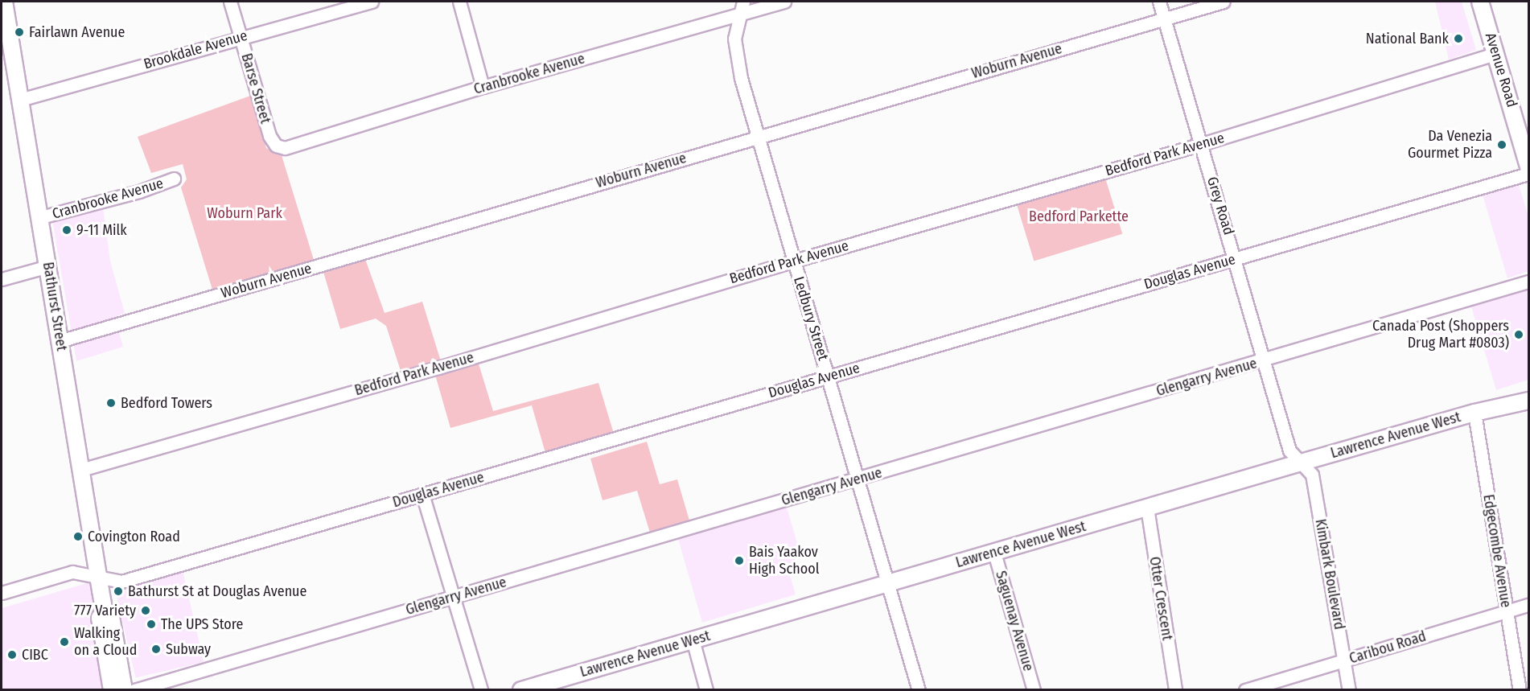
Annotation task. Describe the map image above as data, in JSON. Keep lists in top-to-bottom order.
{
  "streets": {
    "main road": ["Avenue Road", "Bathurst Street", "Lawrence Avenue West"],
    "street": [
      "Brookdale Avenue",
      "Woburn Avenue",
      "Cranbrooke Avenue",
      "Barse Street",
      "Bedford Park Avenue",
      "Grey Road",
      "Douglas Avenue",
      "Ledbury Street",
      "Glengarry Avenue",
      "Edgecombe Avenue",
      "Kimbark Boulevard",
      "Otter Crescent",
      "Saguenay Avenue",
      "Caribou Road"
    ]
  },
  "crossings": [
    ["Brookdale Avenue", "Barse Street"],
    ["Brookdale Avenue", "Bathurst Street"],
    ["Woburn Avenue", "Grey Road"],
    ["Woburn Avenue", "Bathurst Street"],
    ["Woburn Avenue", "Ledbury Street"],
    ["Avenue Road", "Bedford Park Avenue"],
    ["Cranbrooke Avenue", "Barse Street"],
    ["Cranbrooke Avenue", "Bathurst Street"],
    ["Cranbrooke Avenue", "Ledbury Street"],
    ["Bedford Park Avenue", "Grey Road"],
    ["Bedford Park Avenue", "Bathurst Street"],
    ["Bedford Park Avenue", "Ledbury Street"],
    ["Grey Road", "Douglas Avenue"],
    ["Grey Road", "Glengarry Avenue"],
    ["Grey Road", "Lawrence Avenue West"],
    ["Grey Road", "Kimbark Boulevard"],
    ["Douglas Avenue", "Bathurst Street"],
    ["Douglas Avenue", "Ledbury Street"],
    ["Ledbury Street", "Glengarry Avenue"],
    ["Ledbury Street", "Lawrence Avenue West"],
    ["Lawrence Avenue West", "Edgecombe Avenue"],
    ["Lawrence Avenue West", "Kimbark Boulevard"],
    ["Lawrence Avenue West", "Otter Crescent"],
    ["Lawrence Avenue West", "Saguenay Avenue"],
    ["Edgecombe Avenue", "Caribou Road"],
    ["Kimbark Boulevard", "Caribou Road"]
  ],
  "parks": ["Woburn Park", "Bedford Parkette"],
  "places": [
    "Fairlawn Avenue",
    "National Bank",
    "Da Venezia Gourmet Pizza",
    "9-11 Milk",
    "Canada Post (Shoppers Drug Mart #0803)",
    "Bedford Towers",
    "Covington Road",
    "Bais Yaakov High School",
    "Bathurst St at Douglas Avenue",
    "777 Variety",
    "The UPS Store",
    "Walking on a Cloud",
    "Subway",
    "CIBC"
  ]
}
